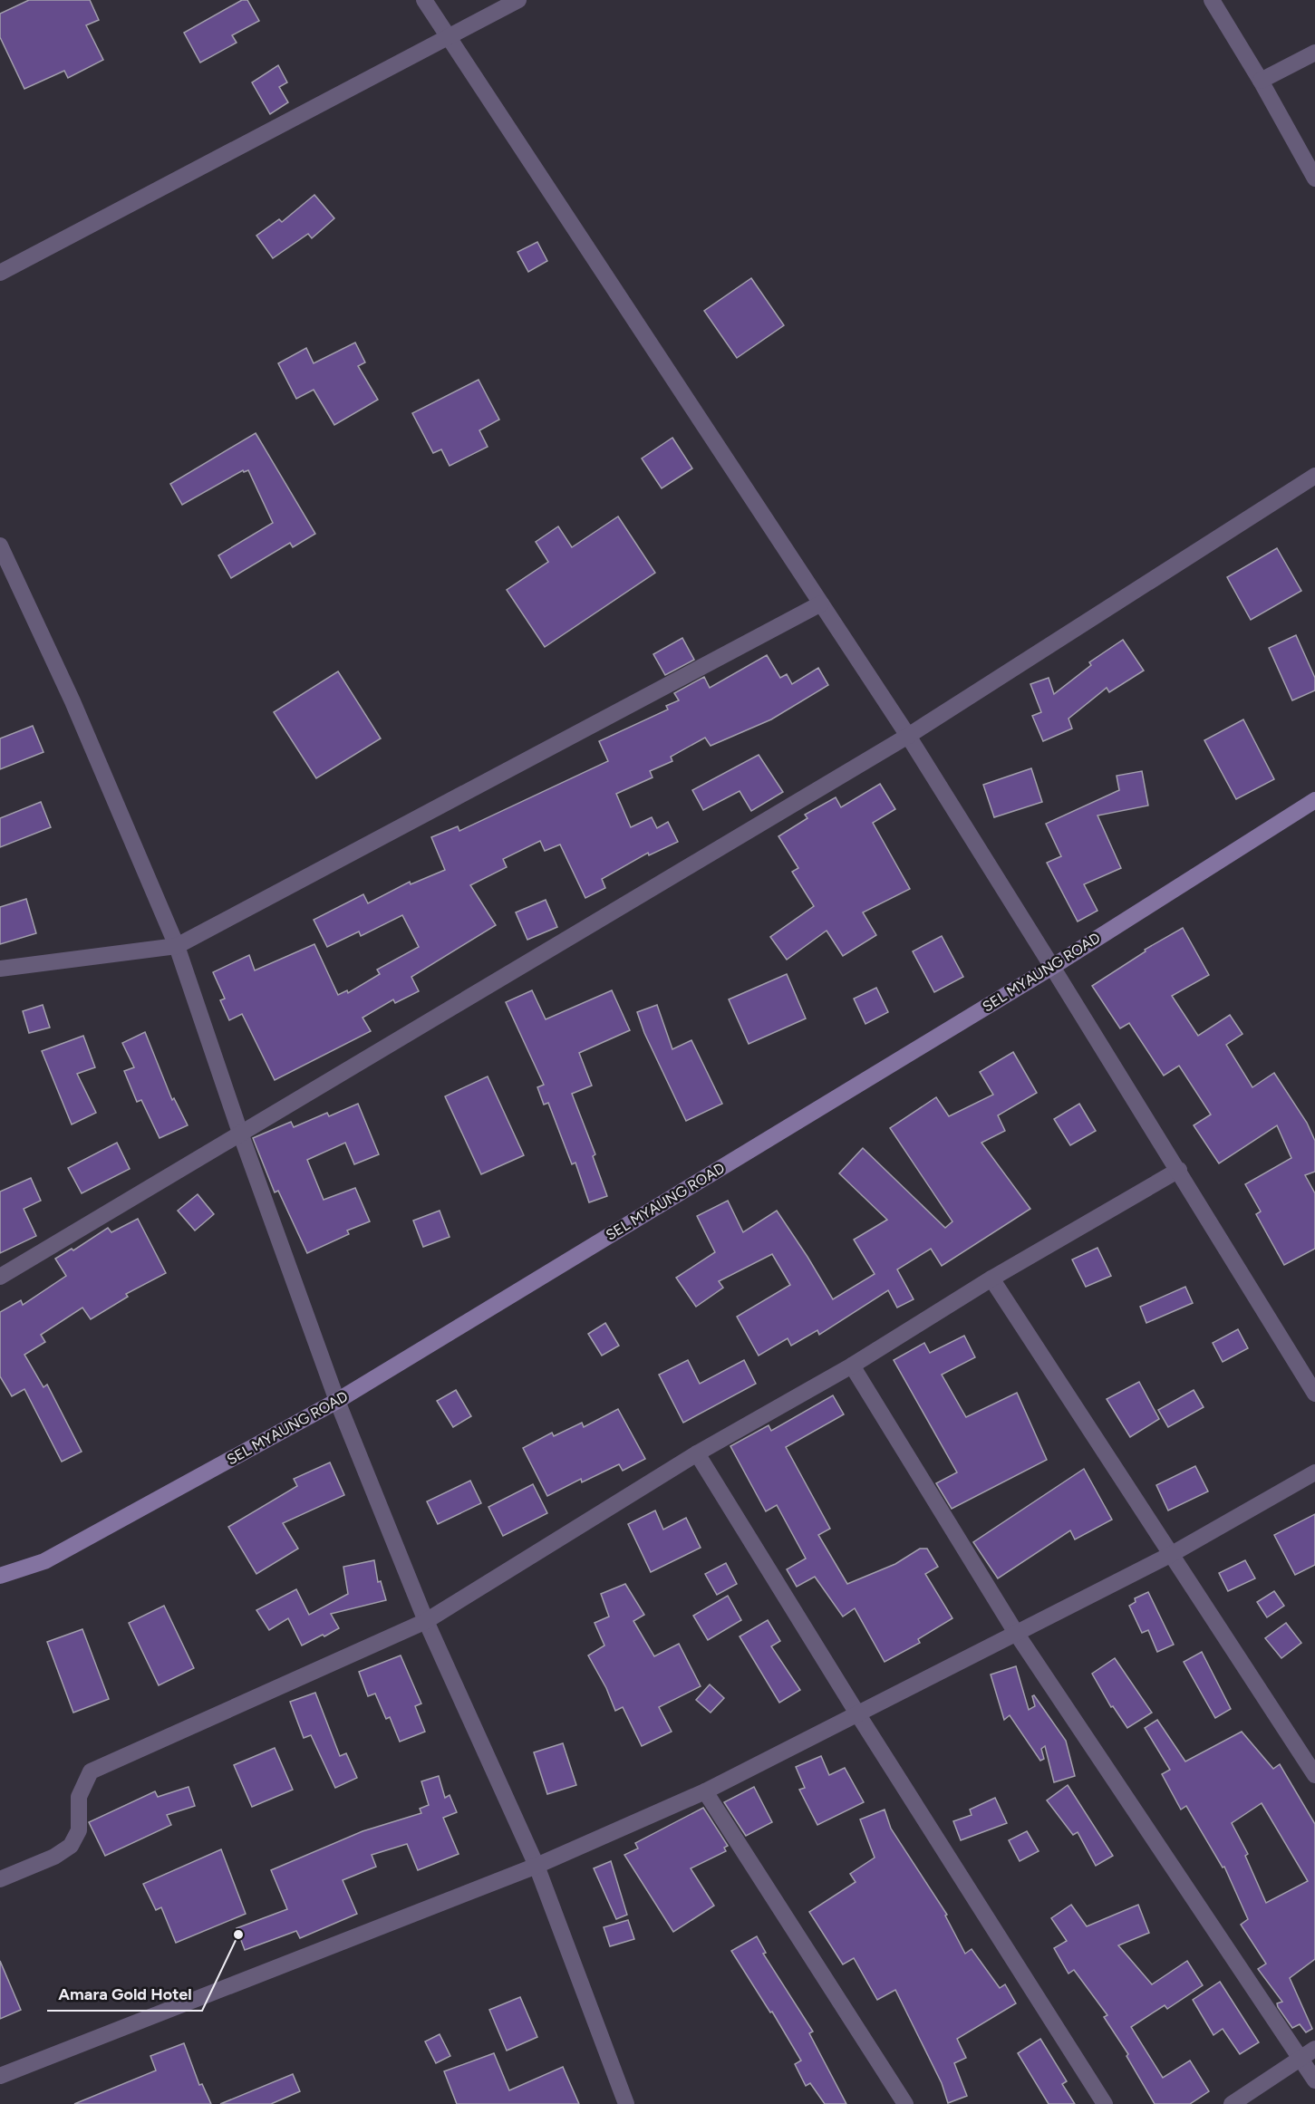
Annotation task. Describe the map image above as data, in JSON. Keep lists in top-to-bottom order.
{
  "streets": {
    "main road": ["SEL MYAUNG ROAD"]
  },
  "places": ["Amara Gold Hotel"]
}
